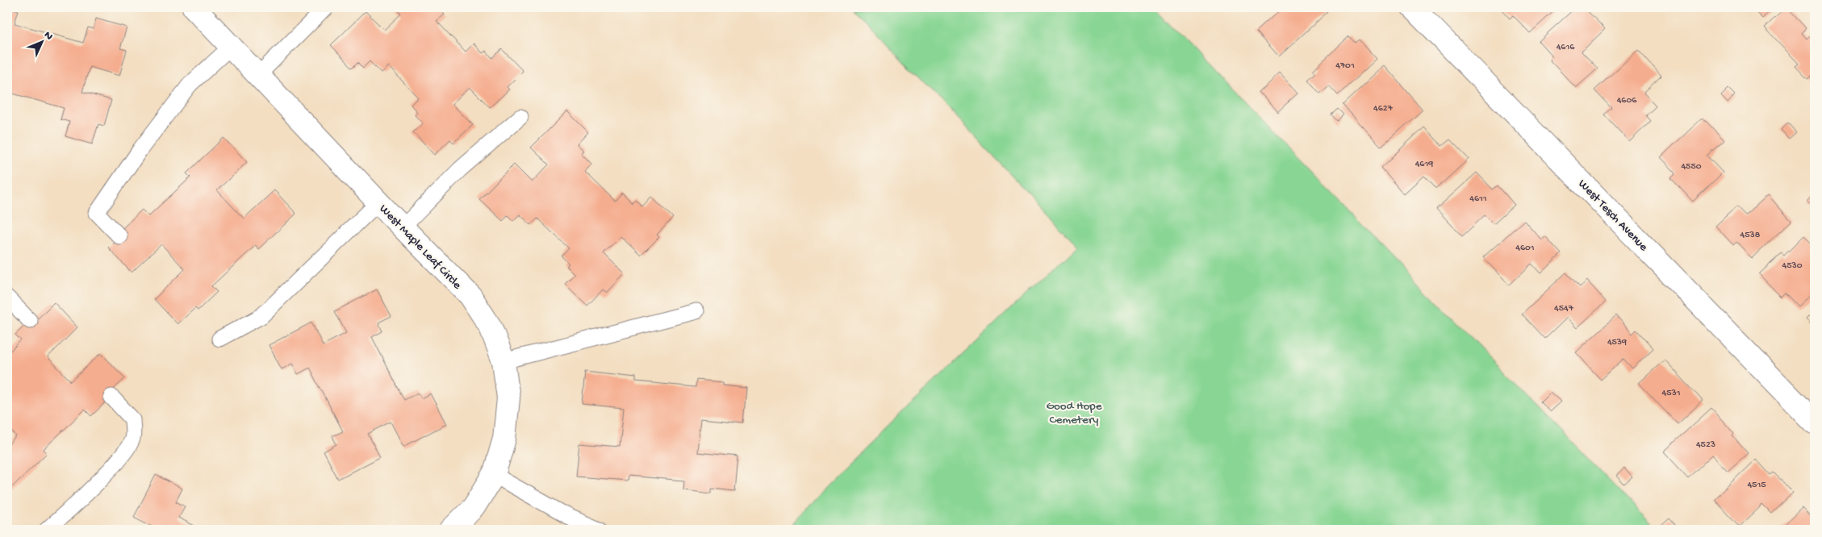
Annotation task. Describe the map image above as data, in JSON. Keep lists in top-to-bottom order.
{
  "streets": {
    "street": ["West Tesch Avenue", "West Maple Leaf Circle"]
  },
  "parks": ["Good Hope Cemetery"],
  "house_numbers": [
    "4616",
    "4701",
    "4606",
    "4627",
    "4619",
    "4550",
    "4611",
    "4538",
    "4601",
    "4530",
    "4547",
    "4539",
    "4531",
    "4523",
    "4515"
  ],
  "north": "top right"
}
